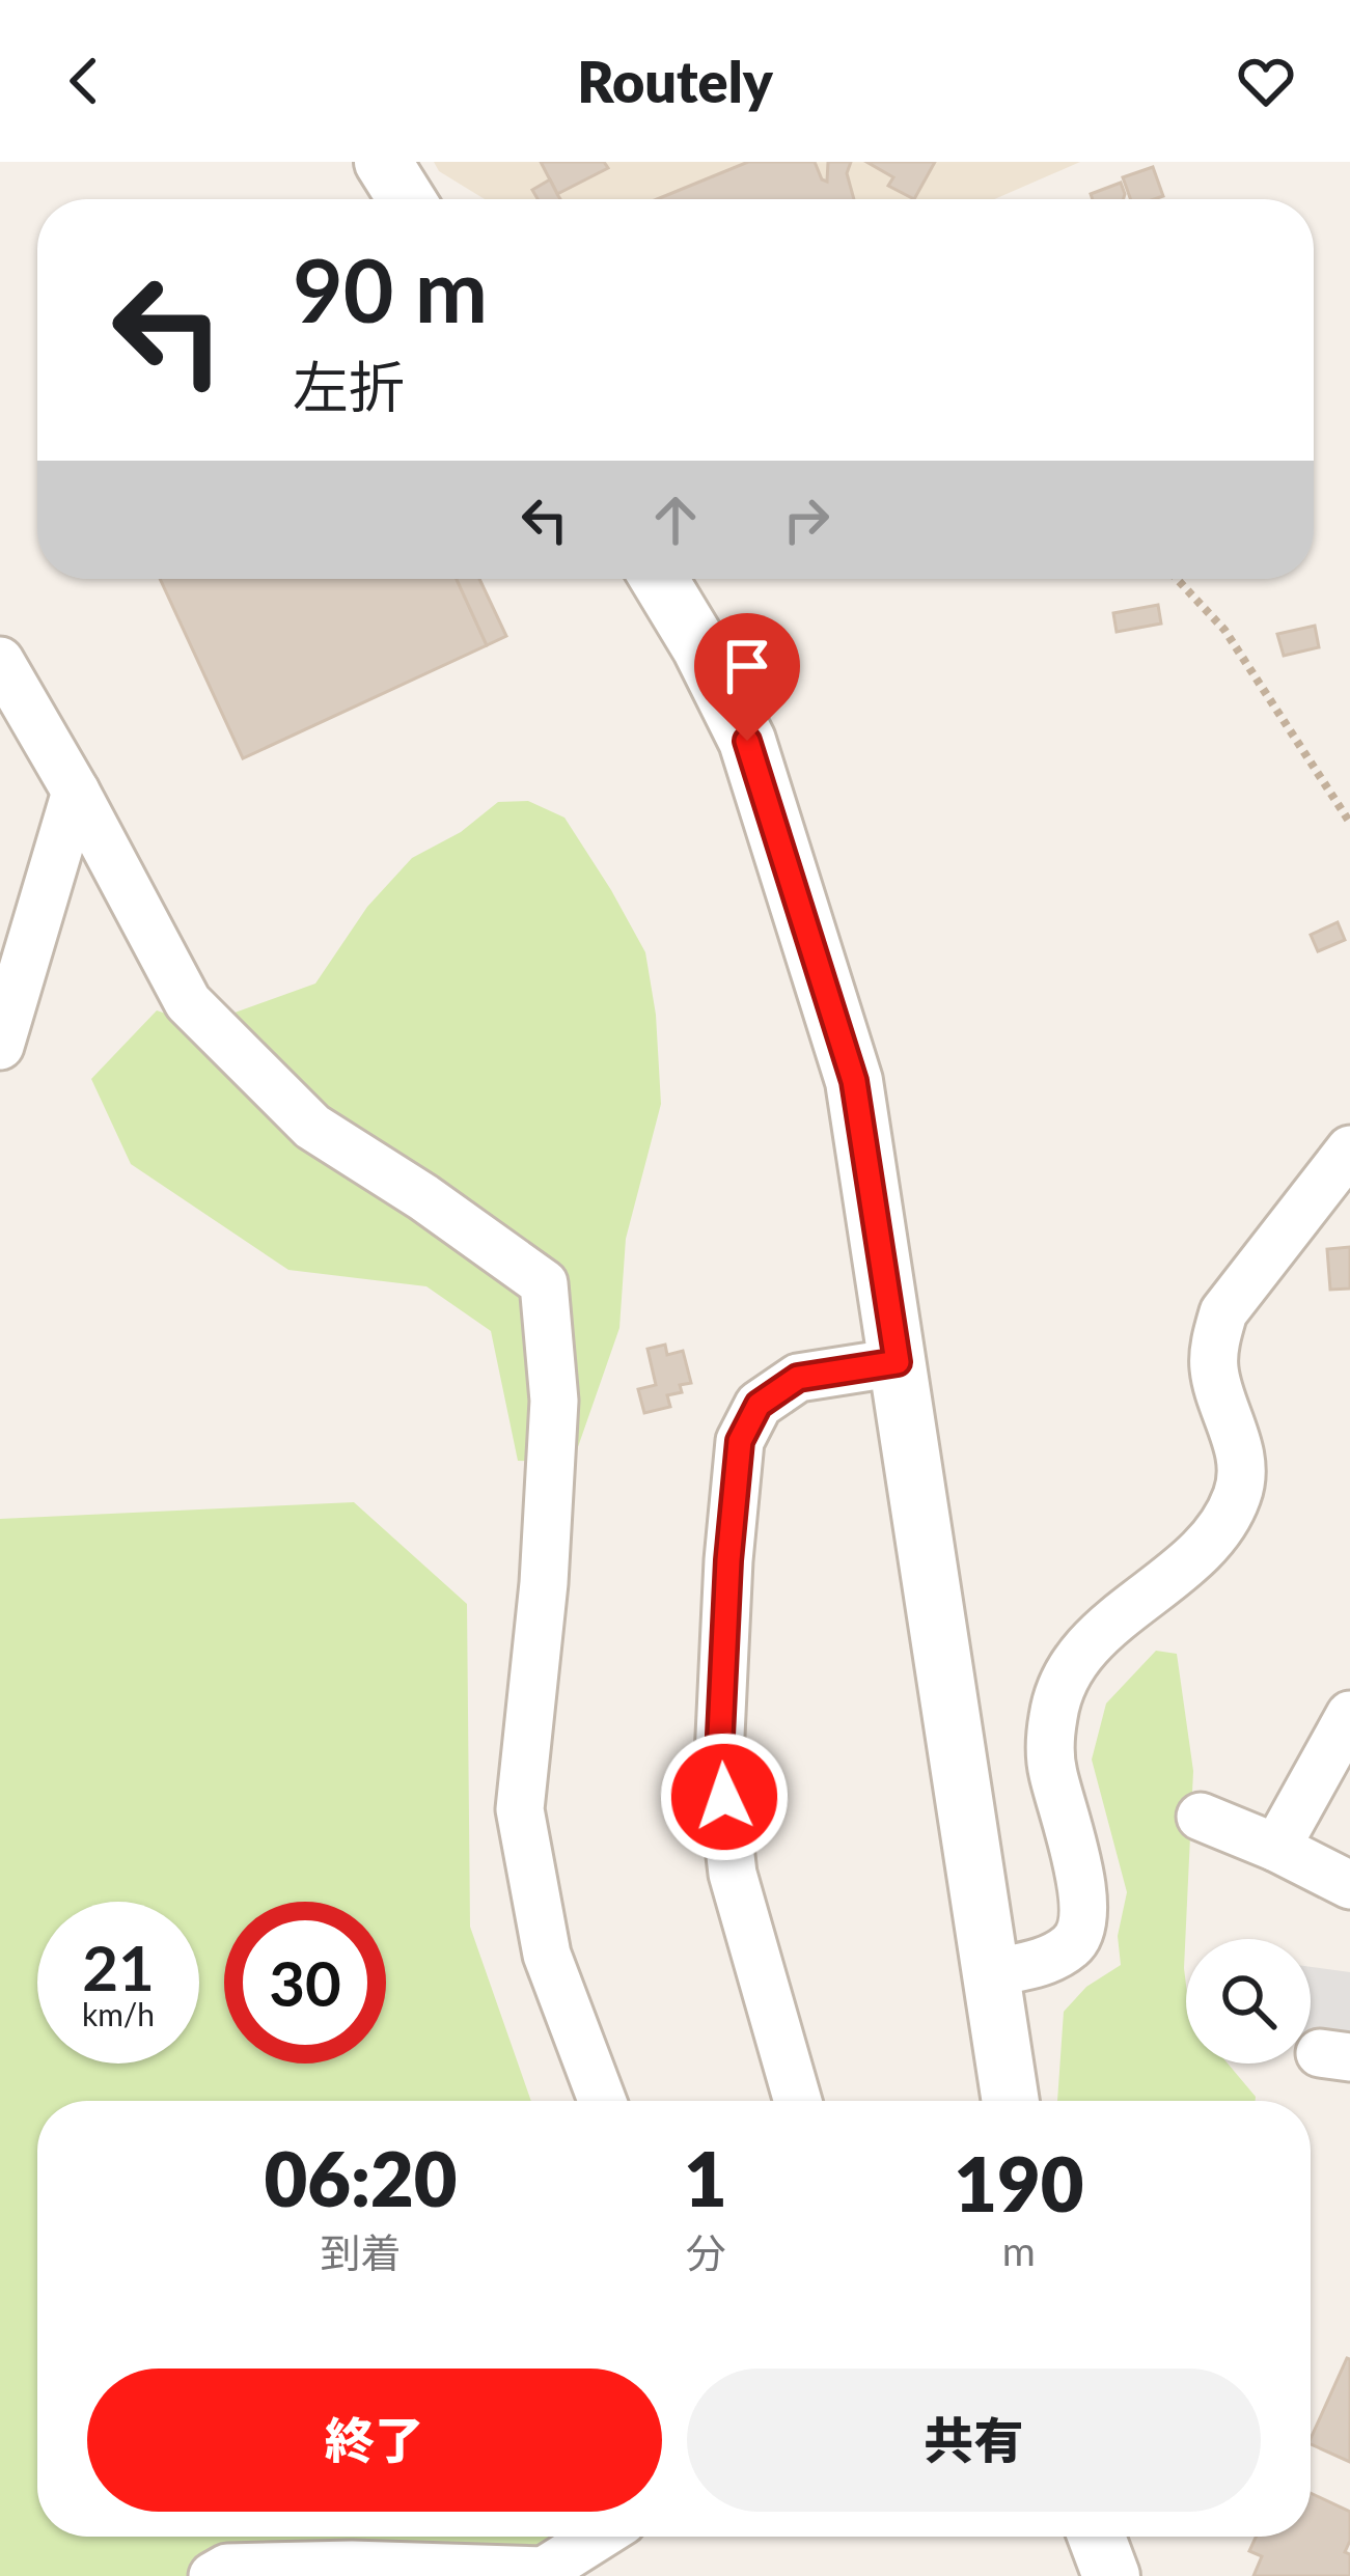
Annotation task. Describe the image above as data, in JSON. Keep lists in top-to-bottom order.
{
  "page": {
    "header": "Routely",
    "turn": ["90 m", "左折"],
    "speed": "21 km/h",
    "limit": "30",
    "eta": [
      "06:20",
      "到着",
      "1",
      "分",
      "190",
      "m"
    ],
    "buttons": ["終了", "共有"]
  }
}
